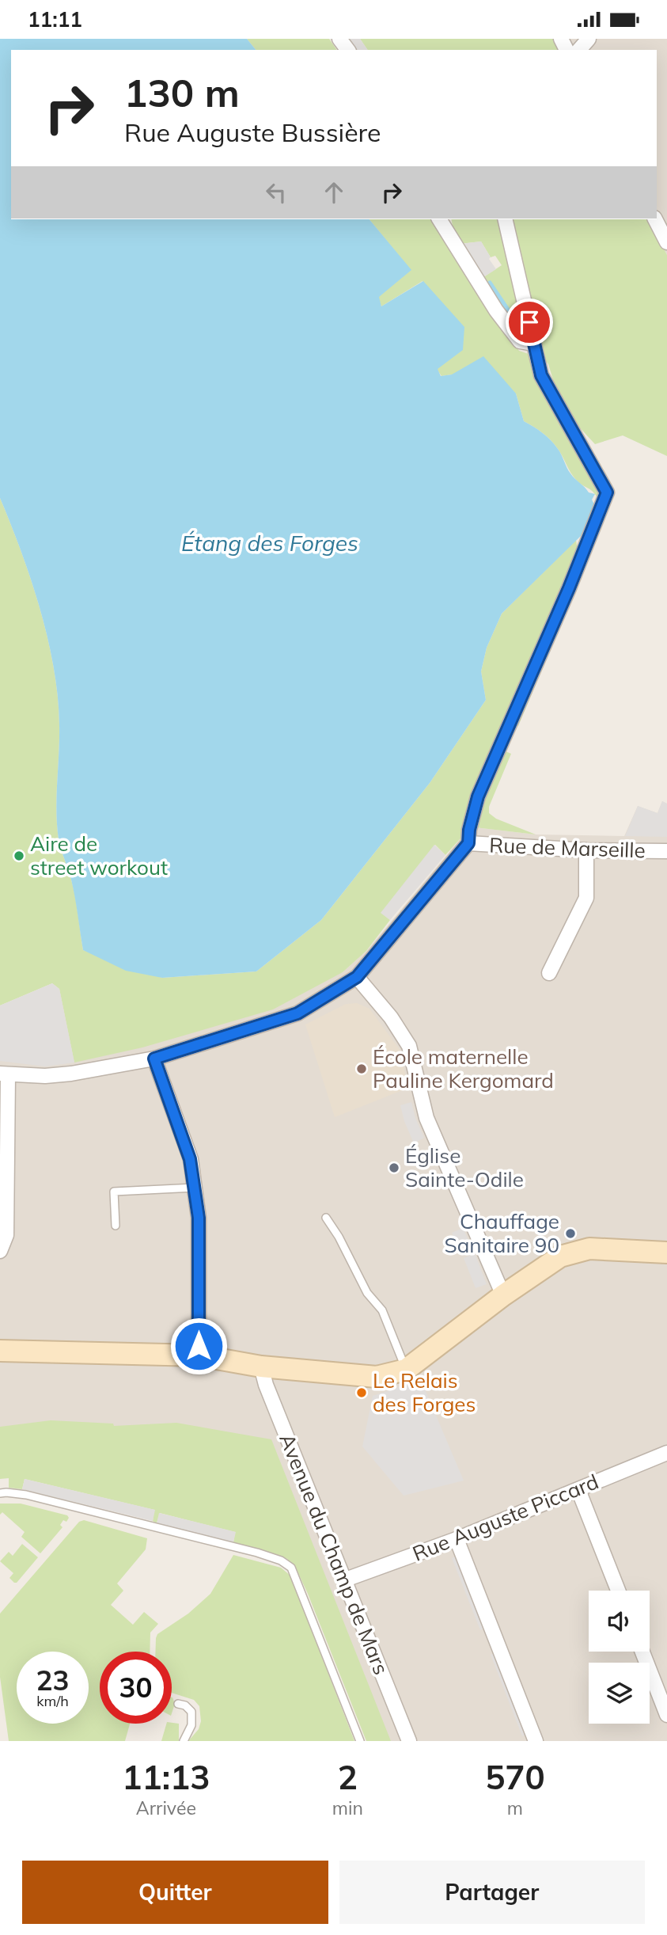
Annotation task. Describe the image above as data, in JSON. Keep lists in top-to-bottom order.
{
  "streets": {
    "street": ["Rue de Marseille", "Rue Auguste Piccard", "Avenue du Champ de Mars"]
  },
  "crossings": [
    ["Rue Auguste Piccard", "Avenue du Champ de Mars"]
  ],
  "water": ["Étang des Forges"],
  "places": [
    "Aire de street workout",
    "École maternelle Pauline Kergomard",
    "Église Sainte-Odile",
    "Chauffage Sanitaire 90",
    "Le Relais des Forges"
  ],
  "page": {
    "status": "11:11",
    "turn": ["130 m", "Rue Auguste Bussière"],
    "speed": "23 km/h",
    "limit": "30",
    "eta": [
      "11:13",
      "Arrivée",
      "2",
      "min",
      "570",
      "m"
    ],
    "buttons": ["Quitter", "Partager"]
  }
}
